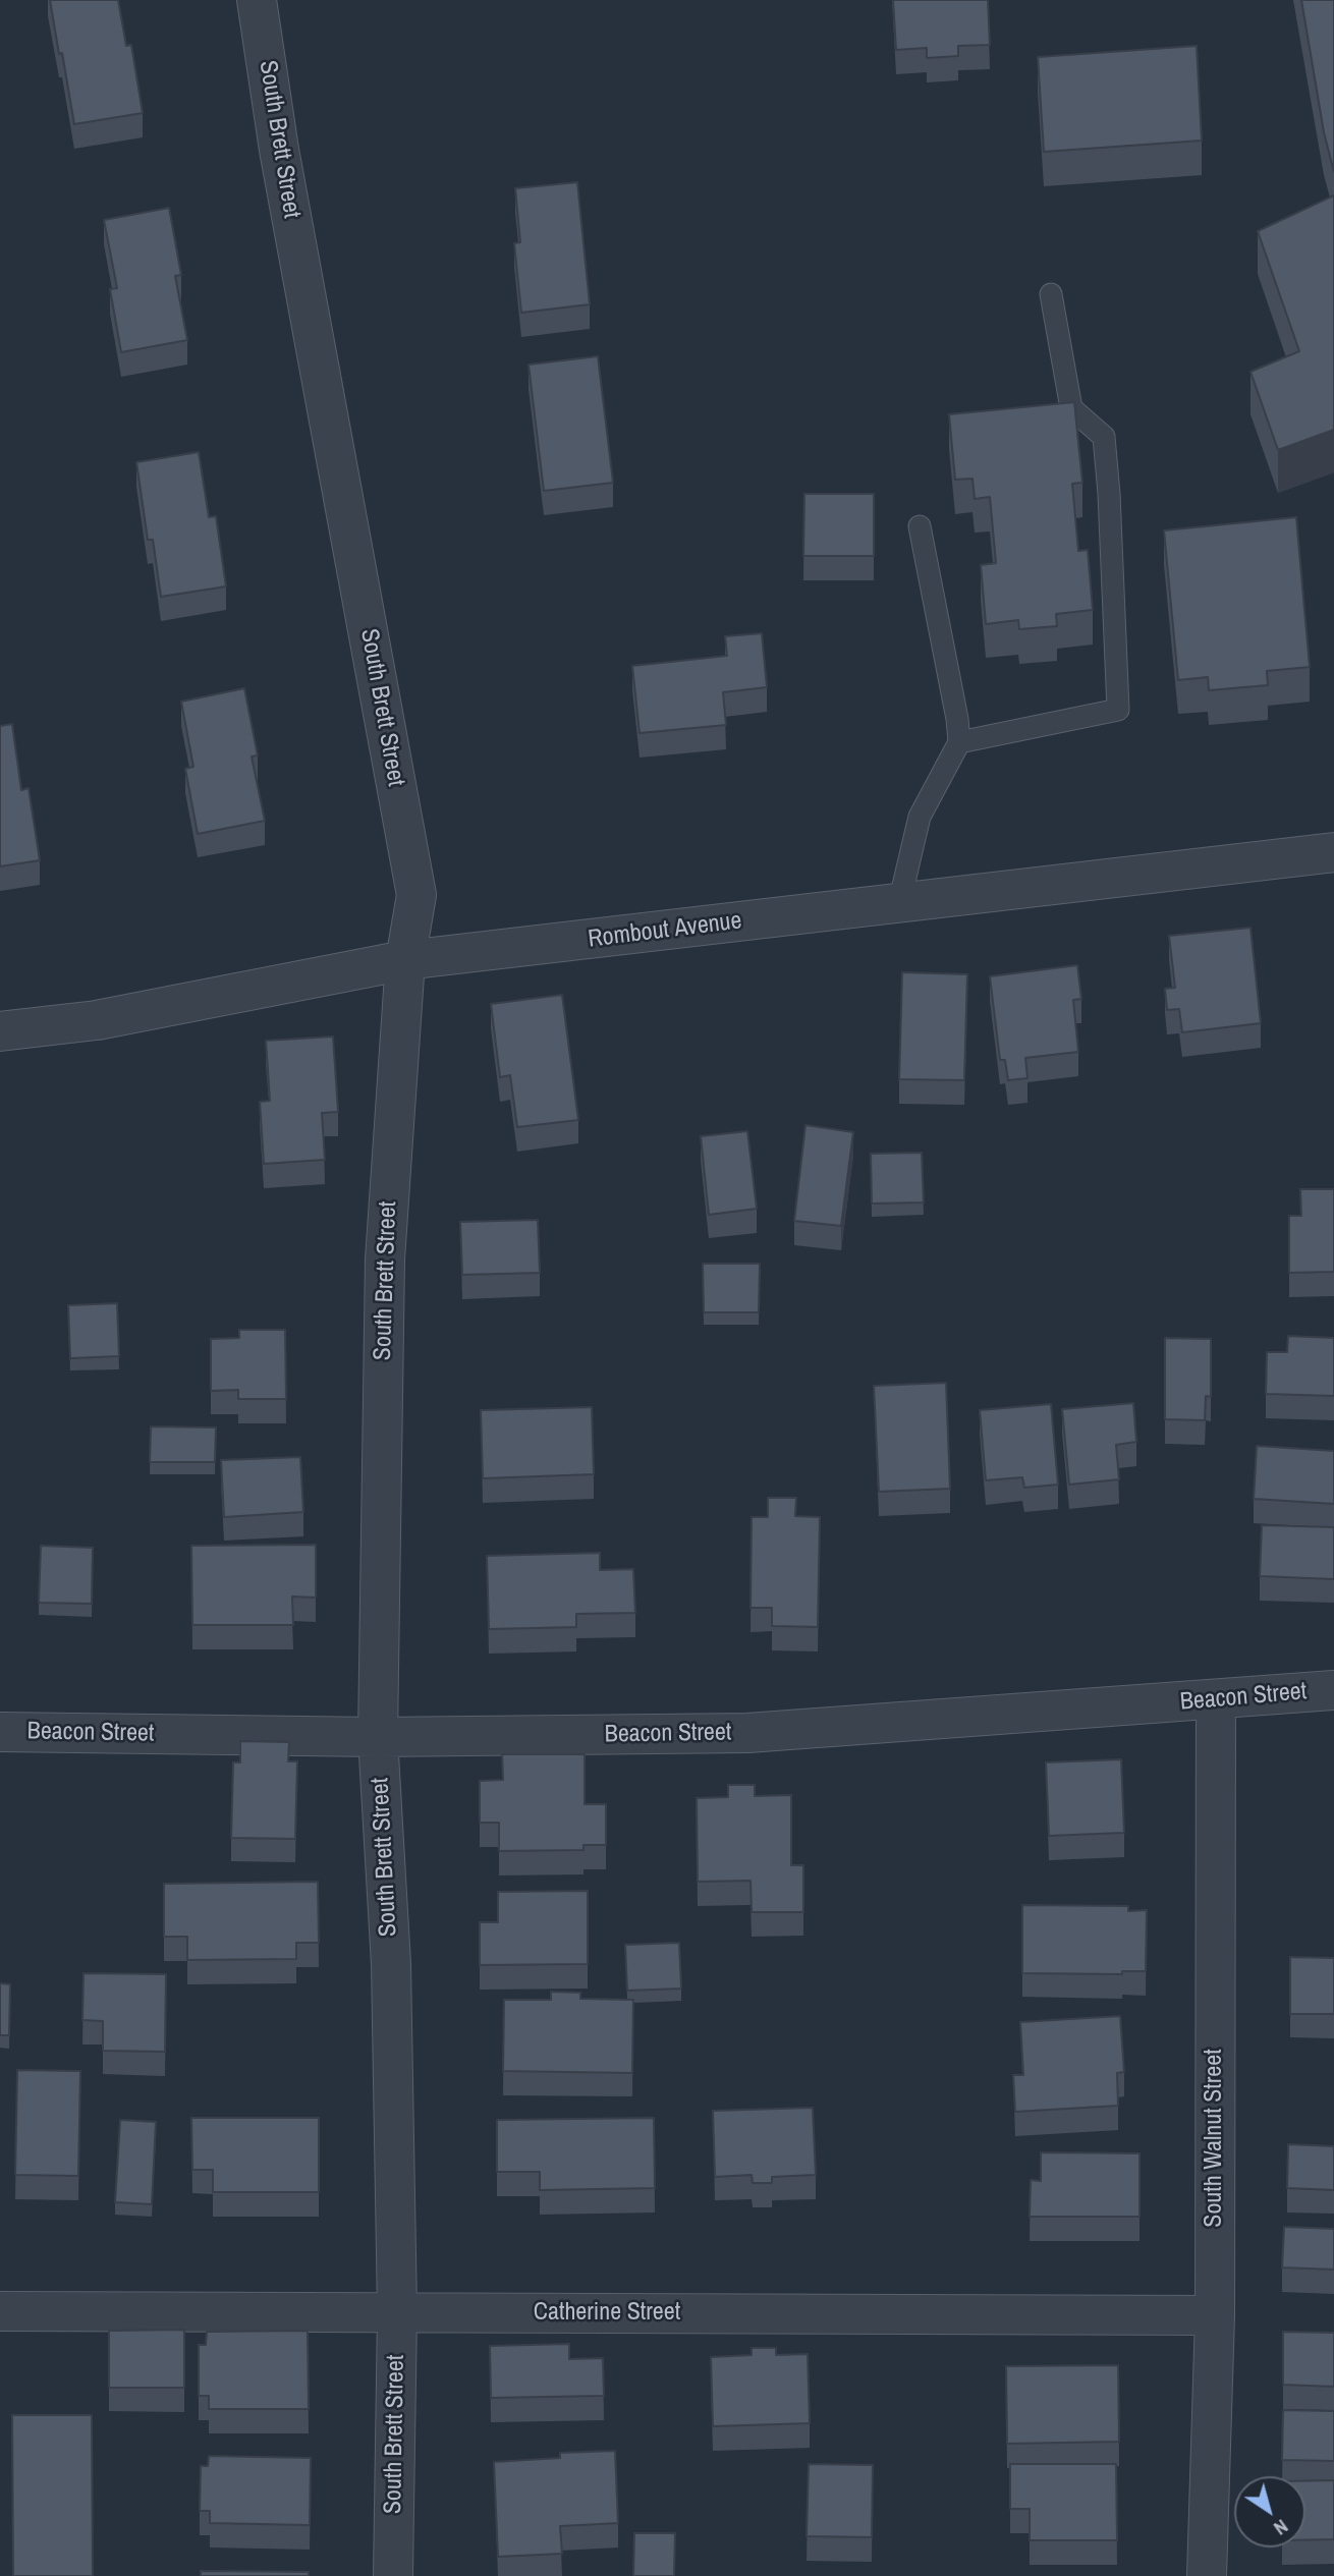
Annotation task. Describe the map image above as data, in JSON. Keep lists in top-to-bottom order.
{
  "streets": {
    "street": [
      "South Brett Street",
      "Rombout Avenue",
      "Beacon Street",
      "South Walnut Street",
      "Catherine Street"
    ]
  },
  "crossings": [
    ["South Brett Street", "Rombout Avenue"],
    ["South Brett Street", "Beacon Street"],
    ["South Brett Street", "Catherine Street"],
    ["Beacon Street", "South Walnut Street"],
    ["South Walnut Street", "Catherine Street"]
  ],
  "north": "bottom right"
}
